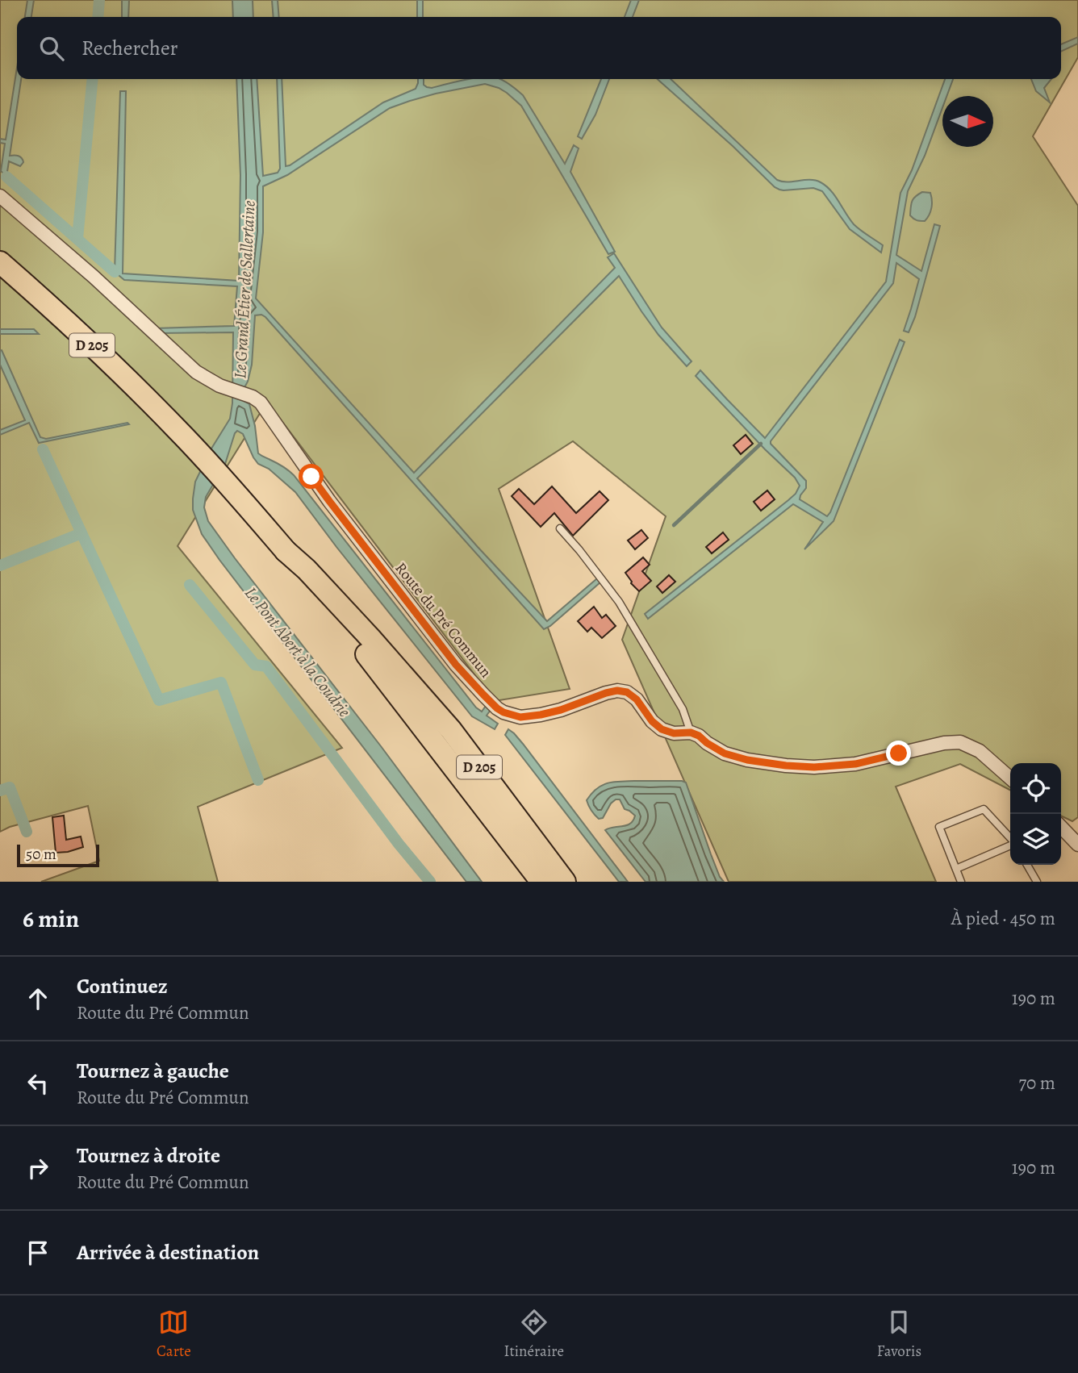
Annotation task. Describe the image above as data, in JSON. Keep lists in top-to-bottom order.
{
  "streets": {
    "main road": ["D 205"],
    "street": ["Route du Pré Commun"]
  },
  "water": ["Le Grand Étier de Sallertaine", "Le Pont Abert à la Coudrie"],
  "scale_bar": "50 m",
  "north": "right",
  "page": {
    "search": "Rechercher",
    "scale": "50 m",
    "heading": ["6 min", "À pied · 450 m"],
    "list": [
      ["Continuez", "Route du Pré Commun", "190 m"],
      ["Tournez à gauche", "Route du Pré Commun", "70 m"],
      ["Tournez à droite", "Route du Pré Commun", "190 m"],
      "Arrivée à destination"
    ],
    "nav": ["Carte", "Itinéraire", "Favoris"]
  }
}
